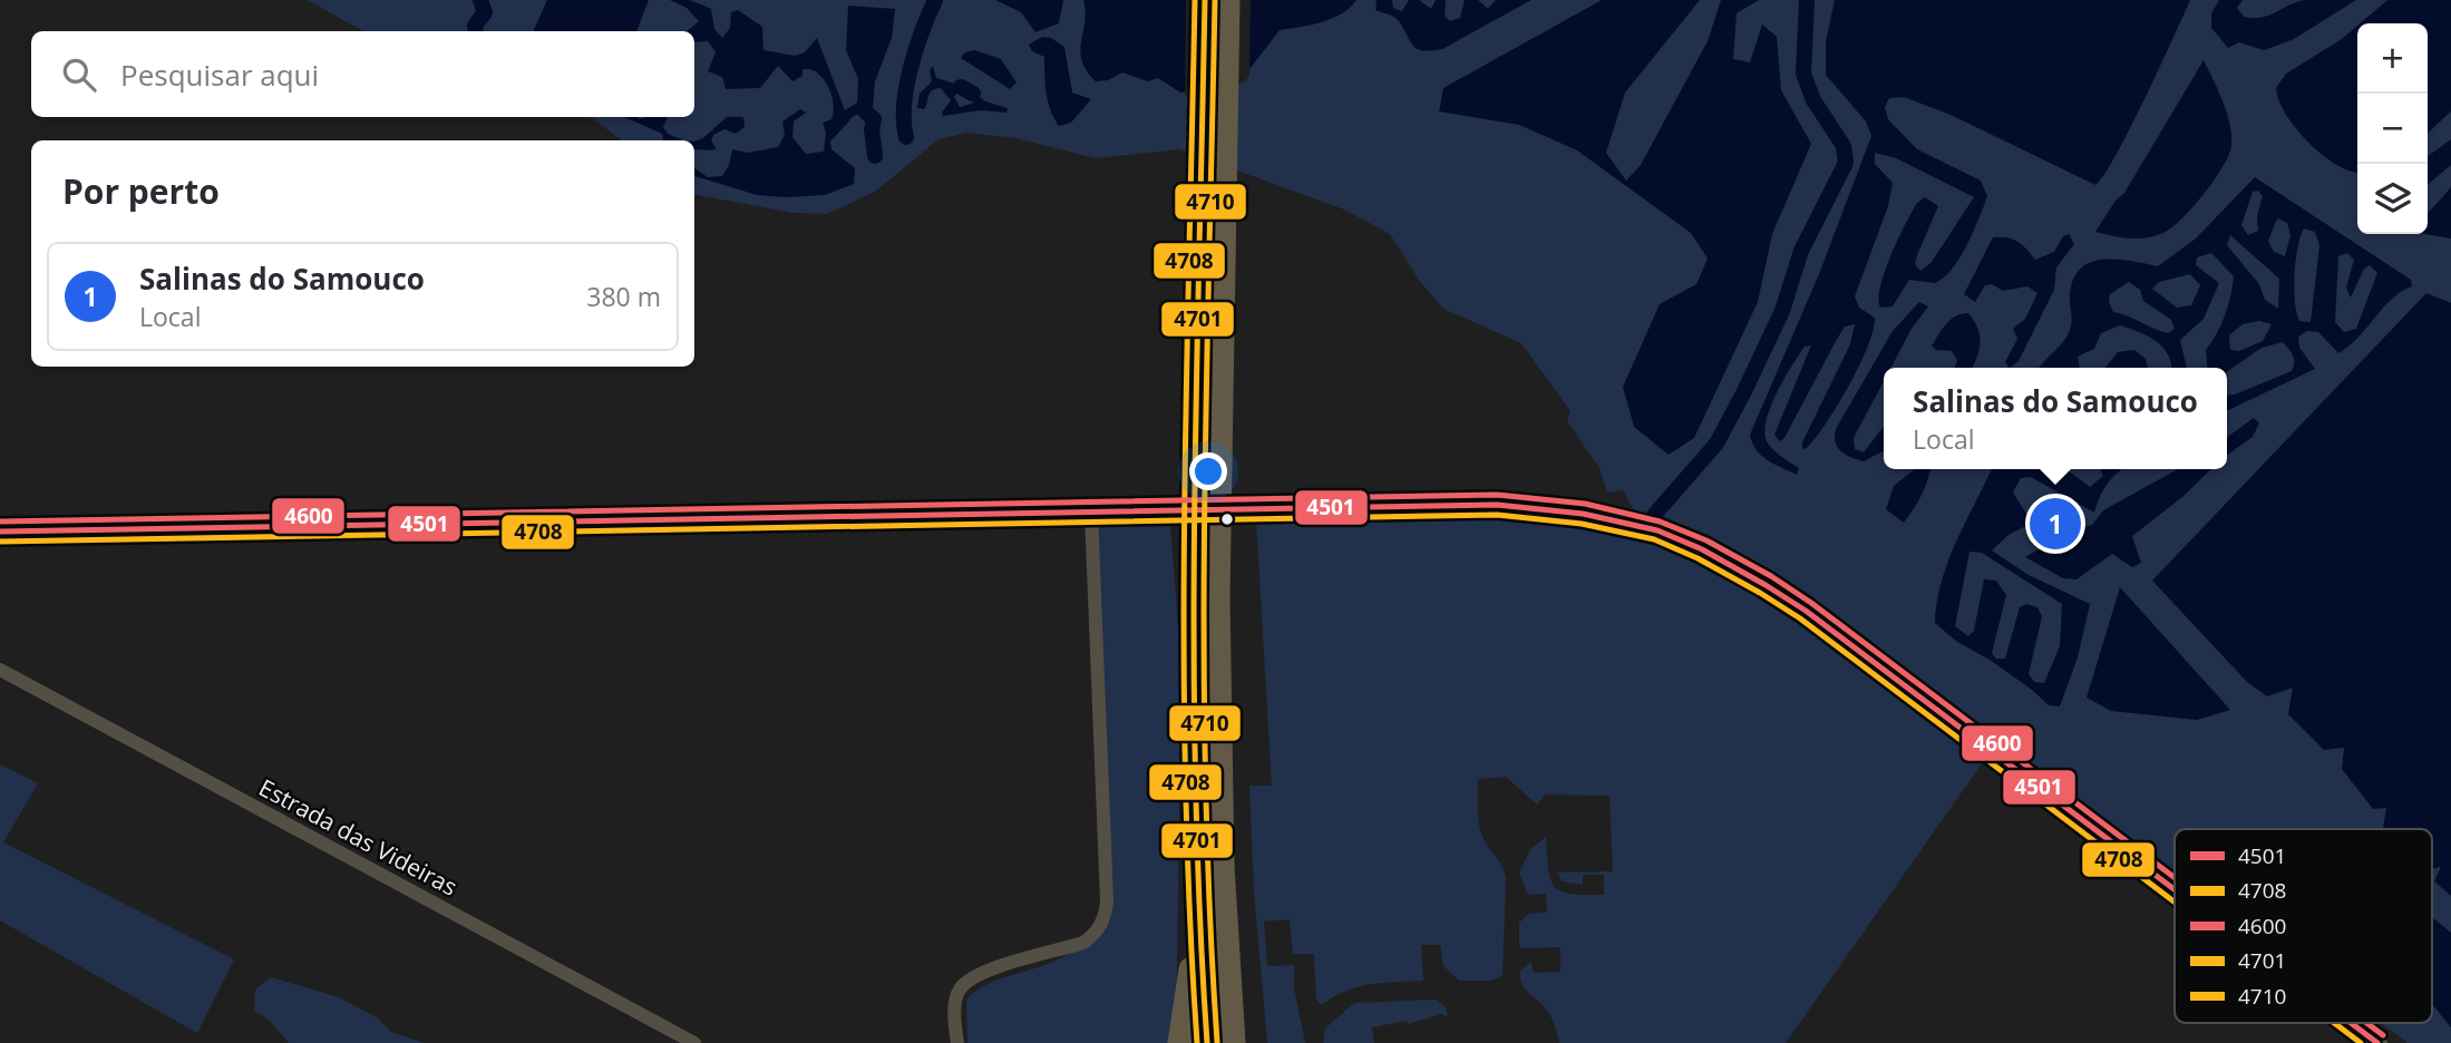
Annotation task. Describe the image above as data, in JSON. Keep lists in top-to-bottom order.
{
  "streets": {
    "street": ["Estrada das Videiras"]
  },
  "lines": [
    "transit line 4708",
    "transit line 4701",
    "transit line 4710",
    "transit line 4600",
    "transit line 4501"
  ],
  "legend": [
    "4501",
    "4708",
    "4600",
    "4701",
    "4710"
  ],
  "page": {
    "map_buttons": ["+", "−"],
    "search": "Pesquisar aqui",
    "heading": "Por perto",
    "list": [
      {
        "mark": "1",
        "name": "Salinas do Samouco",
        "note": "Local",
        "value": "380 m"
      }
    ],
    "popup": ["Salinas do Samouco", "Local"],
    "pins": "1"
  }
}
